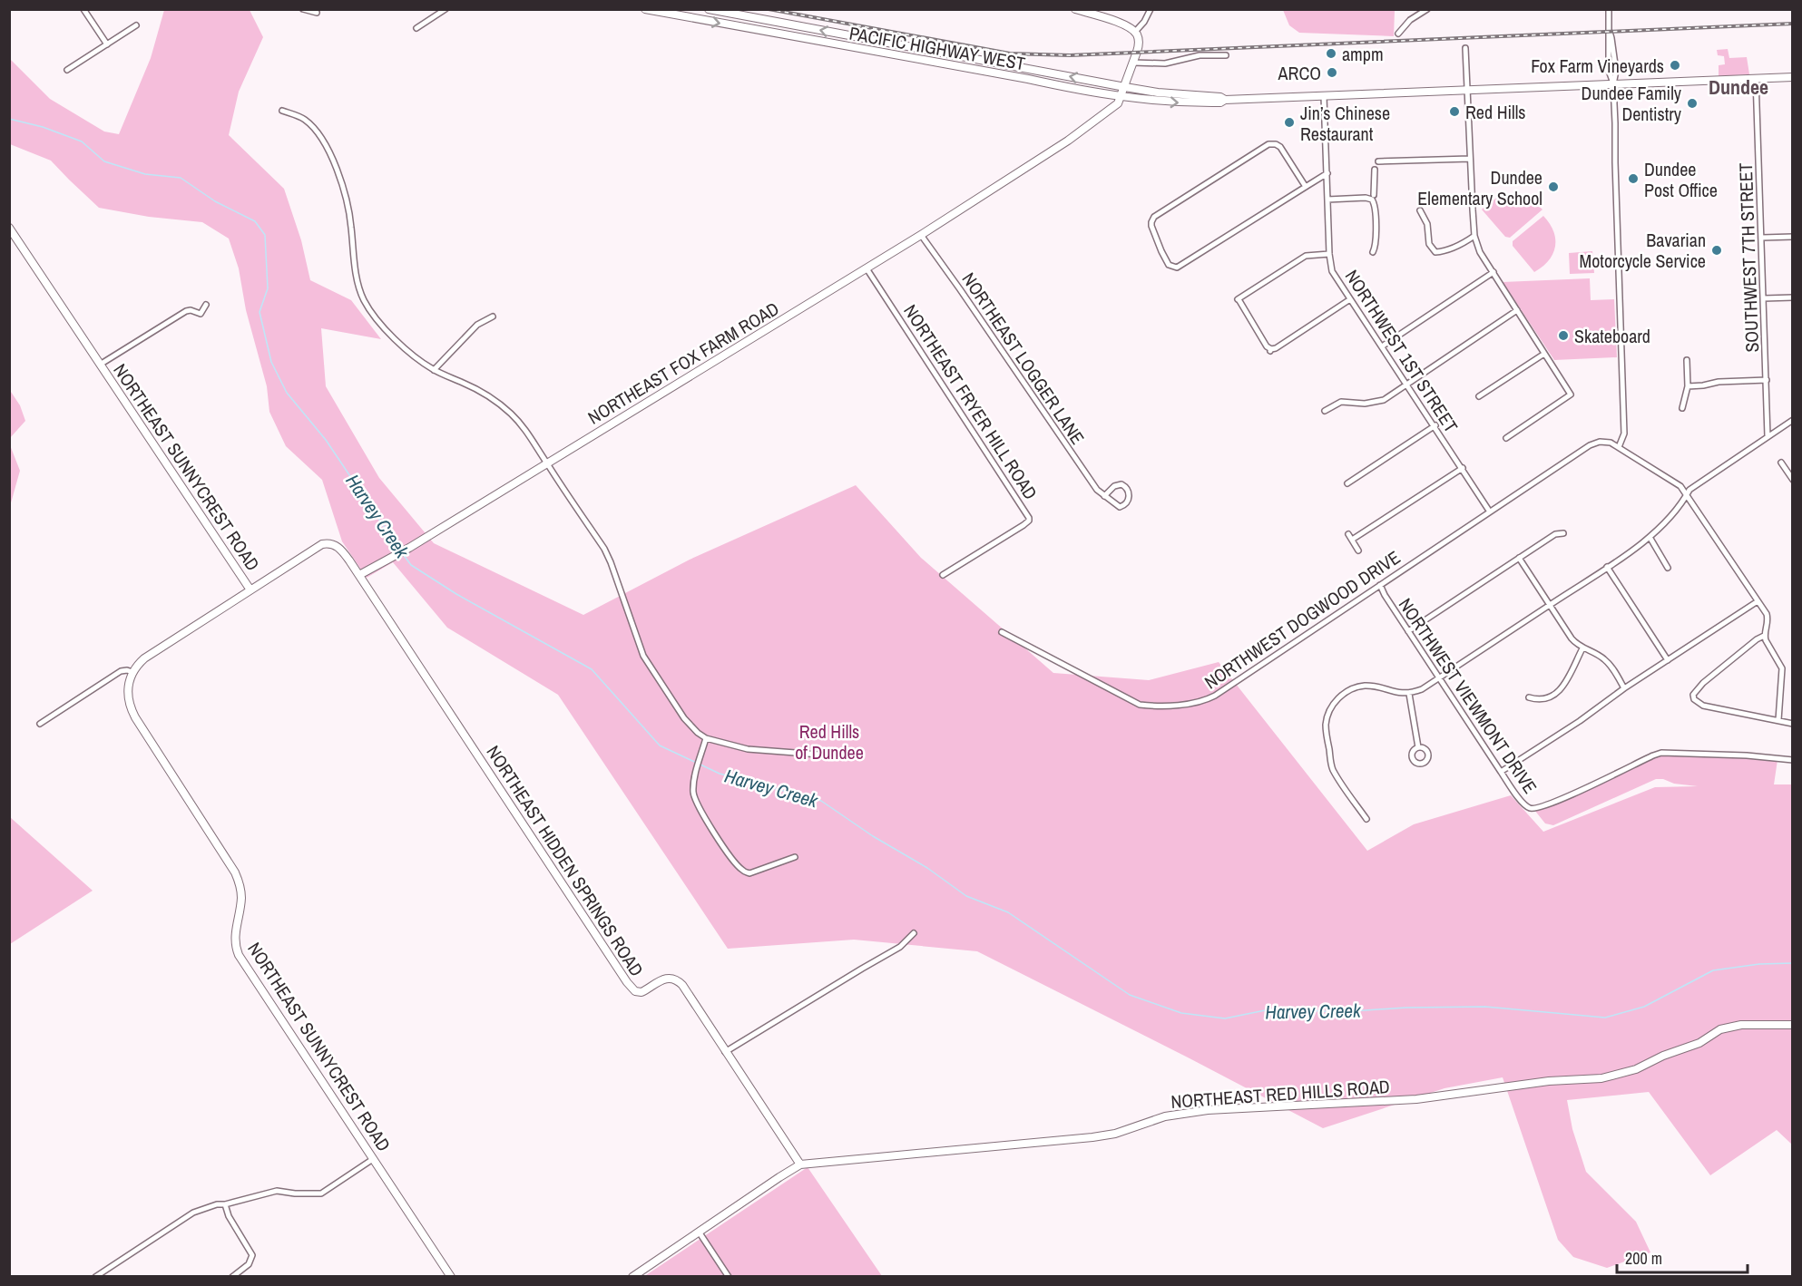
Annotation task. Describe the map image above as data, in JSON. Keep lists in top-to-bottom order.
{
  "streets": {
    "main road": ["PACIFIC HIGHWAY WEST"],
    "street": [
      "SOUTHWEST 7TH STREET",
      "NORTHWEST 1ST STREET",
      "NORTHEAST LOGGER LANE",
      "NORTHEAST FOX FARM ROAD",
      "NORTHEAST FRYER HILL ROAD",
      "NORTHEAST SUNNYCREST ROAD",
      "NORTHWEST DOGWOOD DRIVE",
      "NORTHWEST VIEWMONT DRIVE",
      "NORTHEAST HIDDEN SPRINGS ROAD",
      "NORTHEAST RED HILLS ROAD"
    ]
  },
  "crossings": [
    ["PACIFIC HIGHWAY WEST", "SOUTHWEST 7TH STREET"],
    ["PACIFIC HIGHWAY WEST", "NORTHWEST 1ST STREET"],
    ["PACIFIC HIGHWAY WEST", "NORTHEAST FOX FARM ROAD"],
    ["NORTHWEST 1ST STREET", "NORTHWEST DOGWOOD DRIVE"],
    ["NORTHEAST LOGGER LANE", "NORTHEAST FOX FARM ROAD"],
    ["NORTHEAST FOX FARM ROAD", "NORTHEAST FRYER HILL ROAD"],
    ["NORTHEAST FOX FARM ROAD", "NORTHEAST HIDDEN SPRINGS ROAD"],
    ["NORTHWEST DOGWOOD DRIVE", "NORTHWEST VIEWMONT DRIVE"],
    ["NORTHEAST HIDDEN SPRINGS ROAD", "NORTHEAST RED HILLS ROAD"]
  ],
  "districts": ["Dundee"],
  "water": ["Harvey Creek"],
  "parks": ["Red Hills of Dundee"],
  "places": [
    "ampm",
    "Fox Farm Vineyards",
    "ARCO",
    "Dundee Family Dentistry",
    "Red Hills",
    "Jin’s Chinese Restaurant",
    "Dundee Post Office",
    "Dundee Elementary School",
    "Bavarian Motorcycle Service",
    "Skateboard"
  ],
  "scale_bar": "200 m"
}
